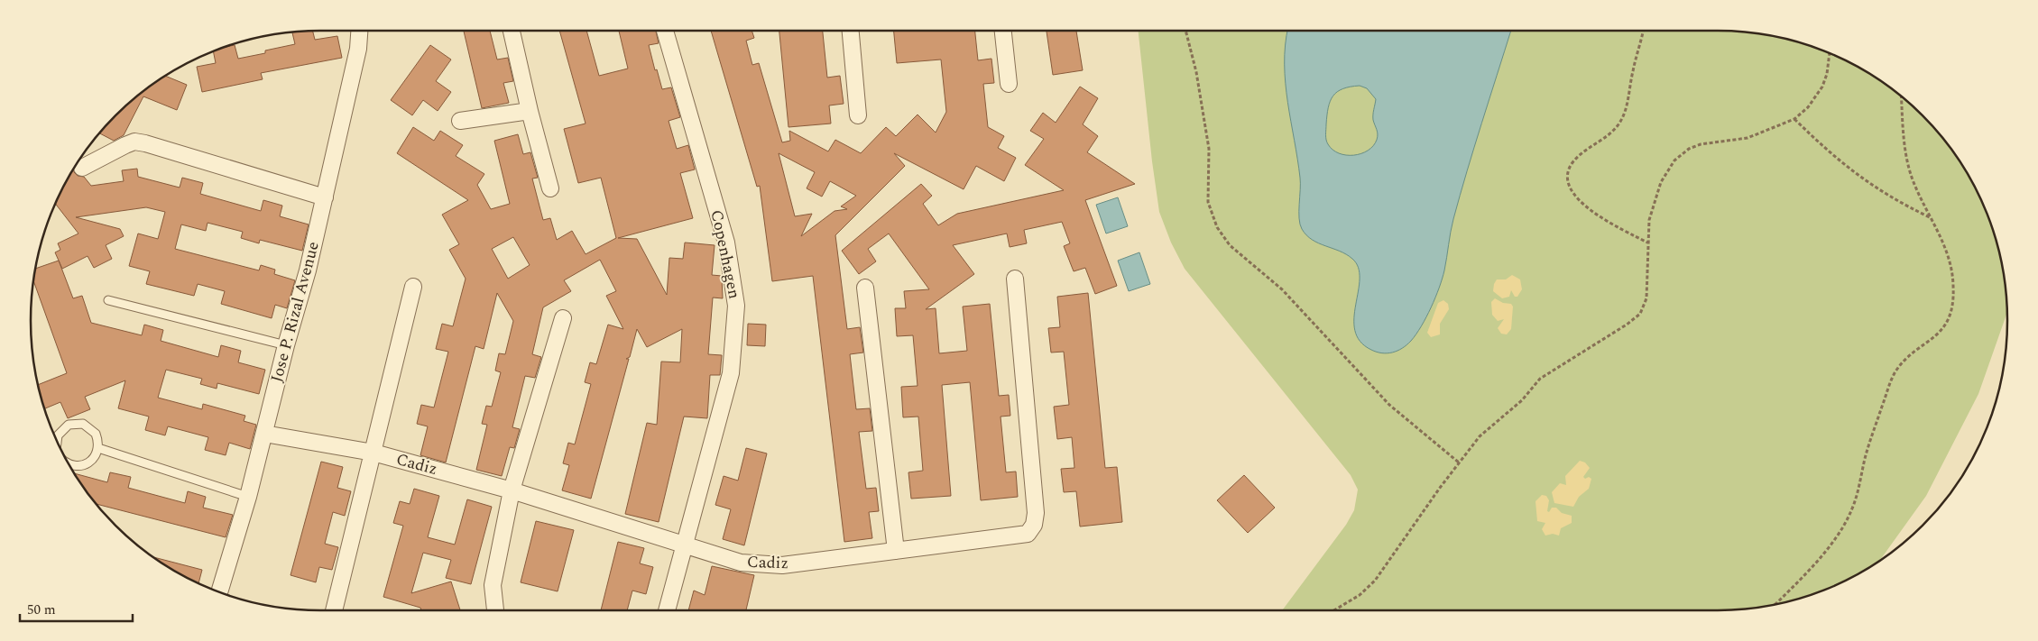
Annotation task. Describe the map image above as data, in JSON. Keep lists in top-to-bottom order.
{
  "streets": {
    "street": ["Copenhagen", "Jose P. Rizal Avenue", "Cadiz"]
  },
  "crossings": [
    ["Copenhagen", "Cadiz"],
    ["Jose P. Rizal Avenue", "Cadiz"]
  ],
  "scale_bar": "50 m"
}
